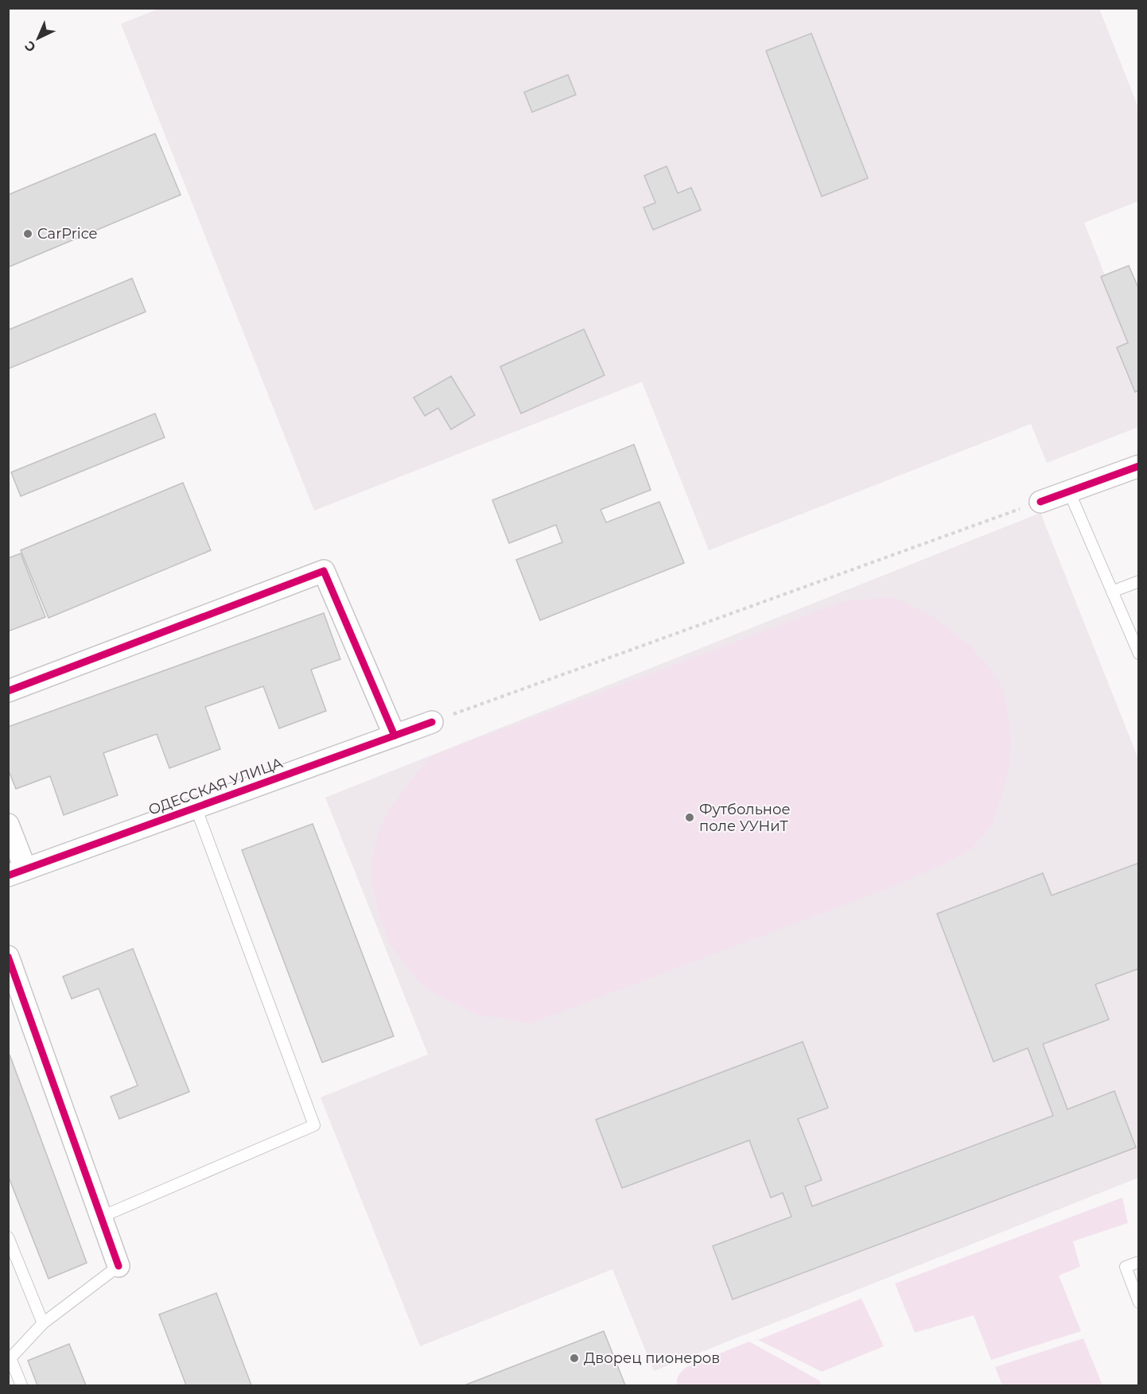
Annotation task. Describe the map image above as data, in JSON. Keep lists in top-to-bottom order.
{
  "streets": {
    "street": ["ОДЕССКАЯ УЛИЦА"]
  },
  "places": ["CarPrice", "Футбольное поле УУНиТ", "Дворец пионеров"],
  "north": "bottom left"
}
